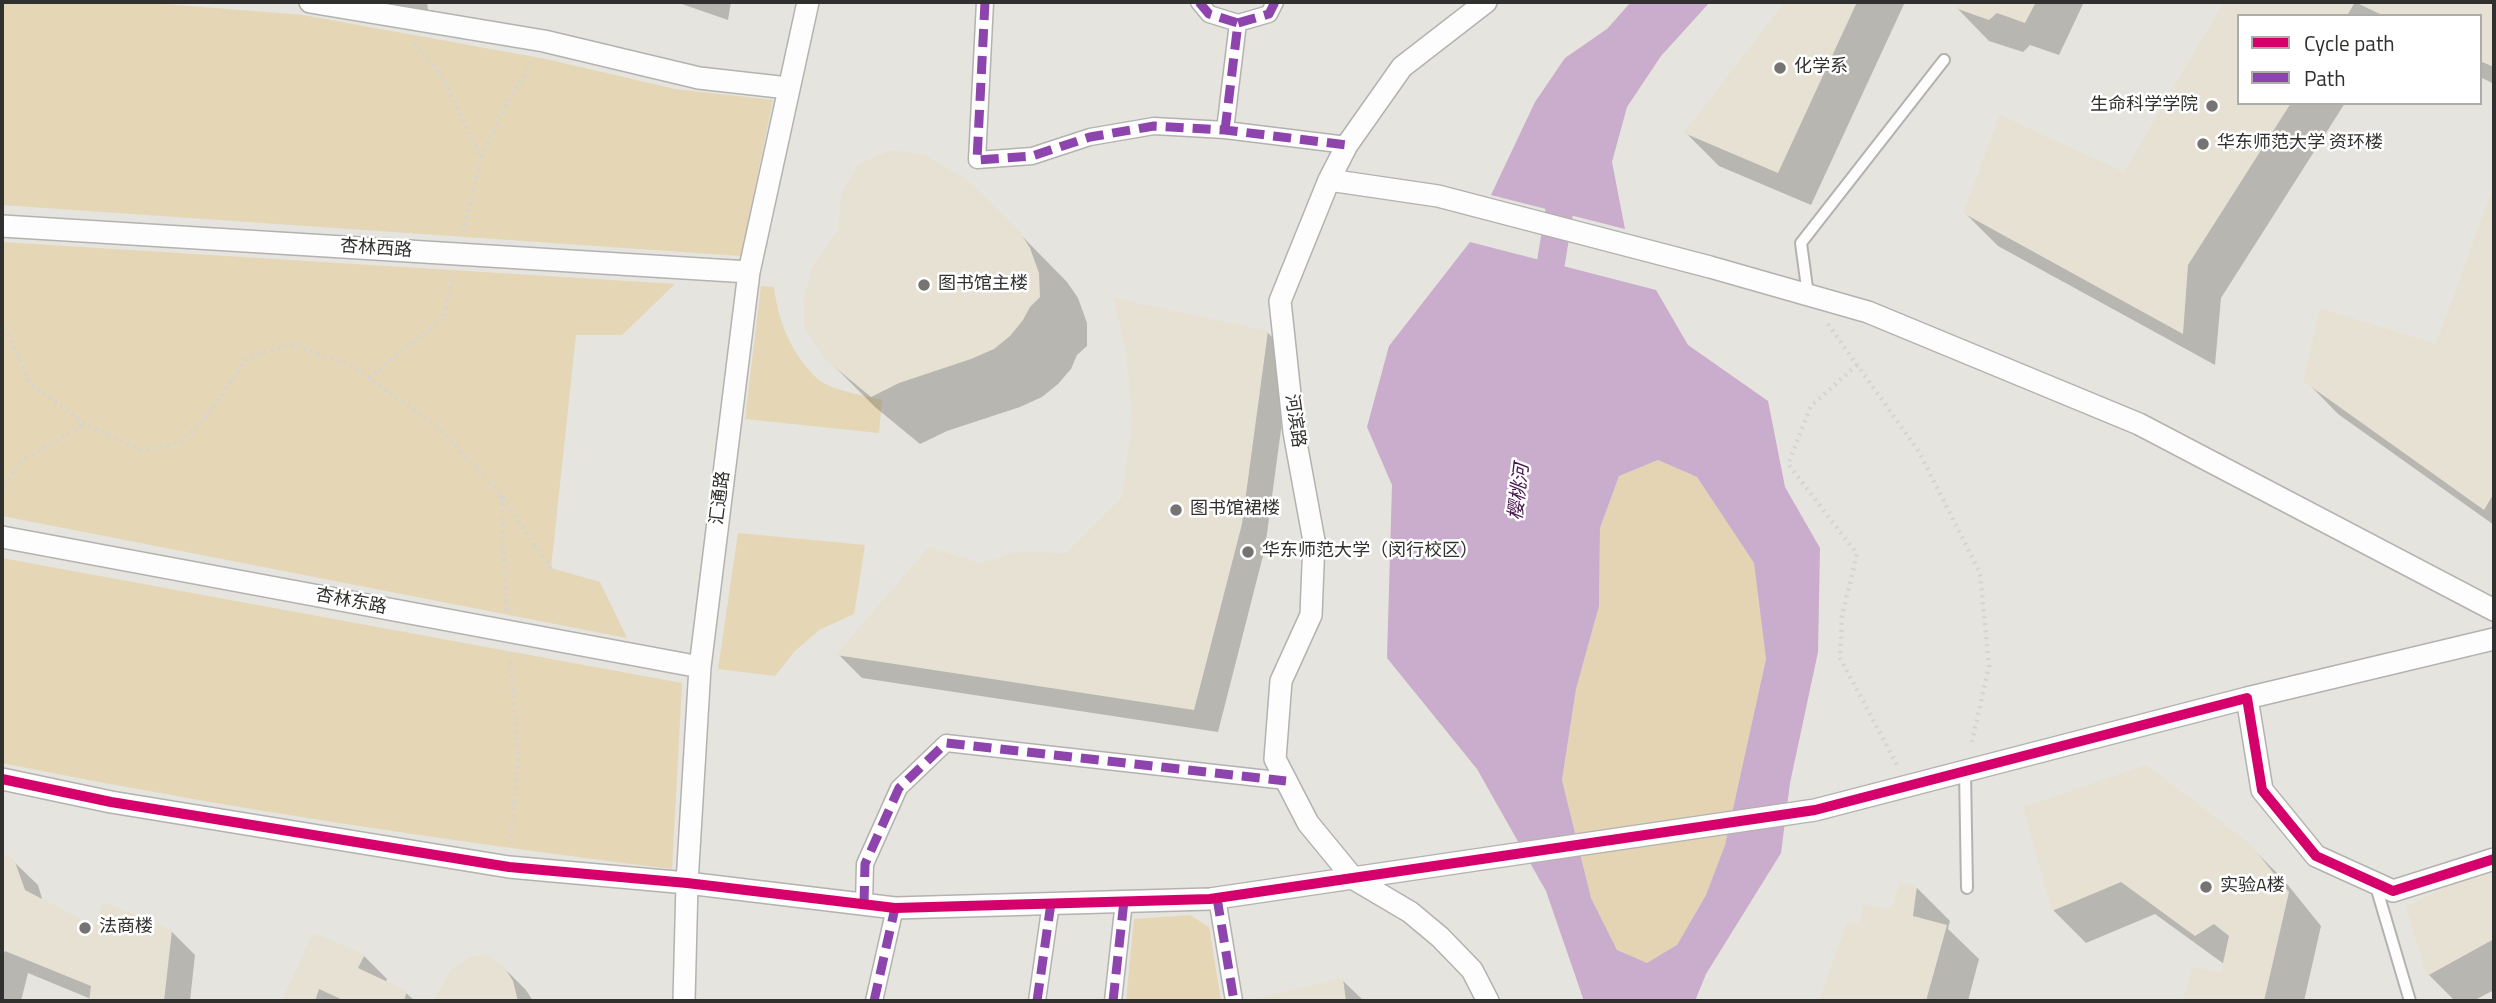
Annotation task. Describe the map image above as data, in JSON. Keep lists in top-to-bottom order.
{
  "streets": {
    "street": [
      "杏林西路",
      "河滨路",
      "汇通路",
      "杏林东路"
    ]
  },
  "crossings": [
    ["杏林西路", "汇通路"],
    ["汇通路", "杏林东路"]
  ],
  "water": ["樱桃河"],
  "places": [
    "化学系",
    "生命科学学院",
    "华东师范大学 资环楼",
    "图书馆主楼",
    "图书馆裙楼",
    "华东师范大学（闵行校区）",
    "实验A楼",
    "法商楼"
  ],
  "legend": ["Cycle path", "Path"]
}
